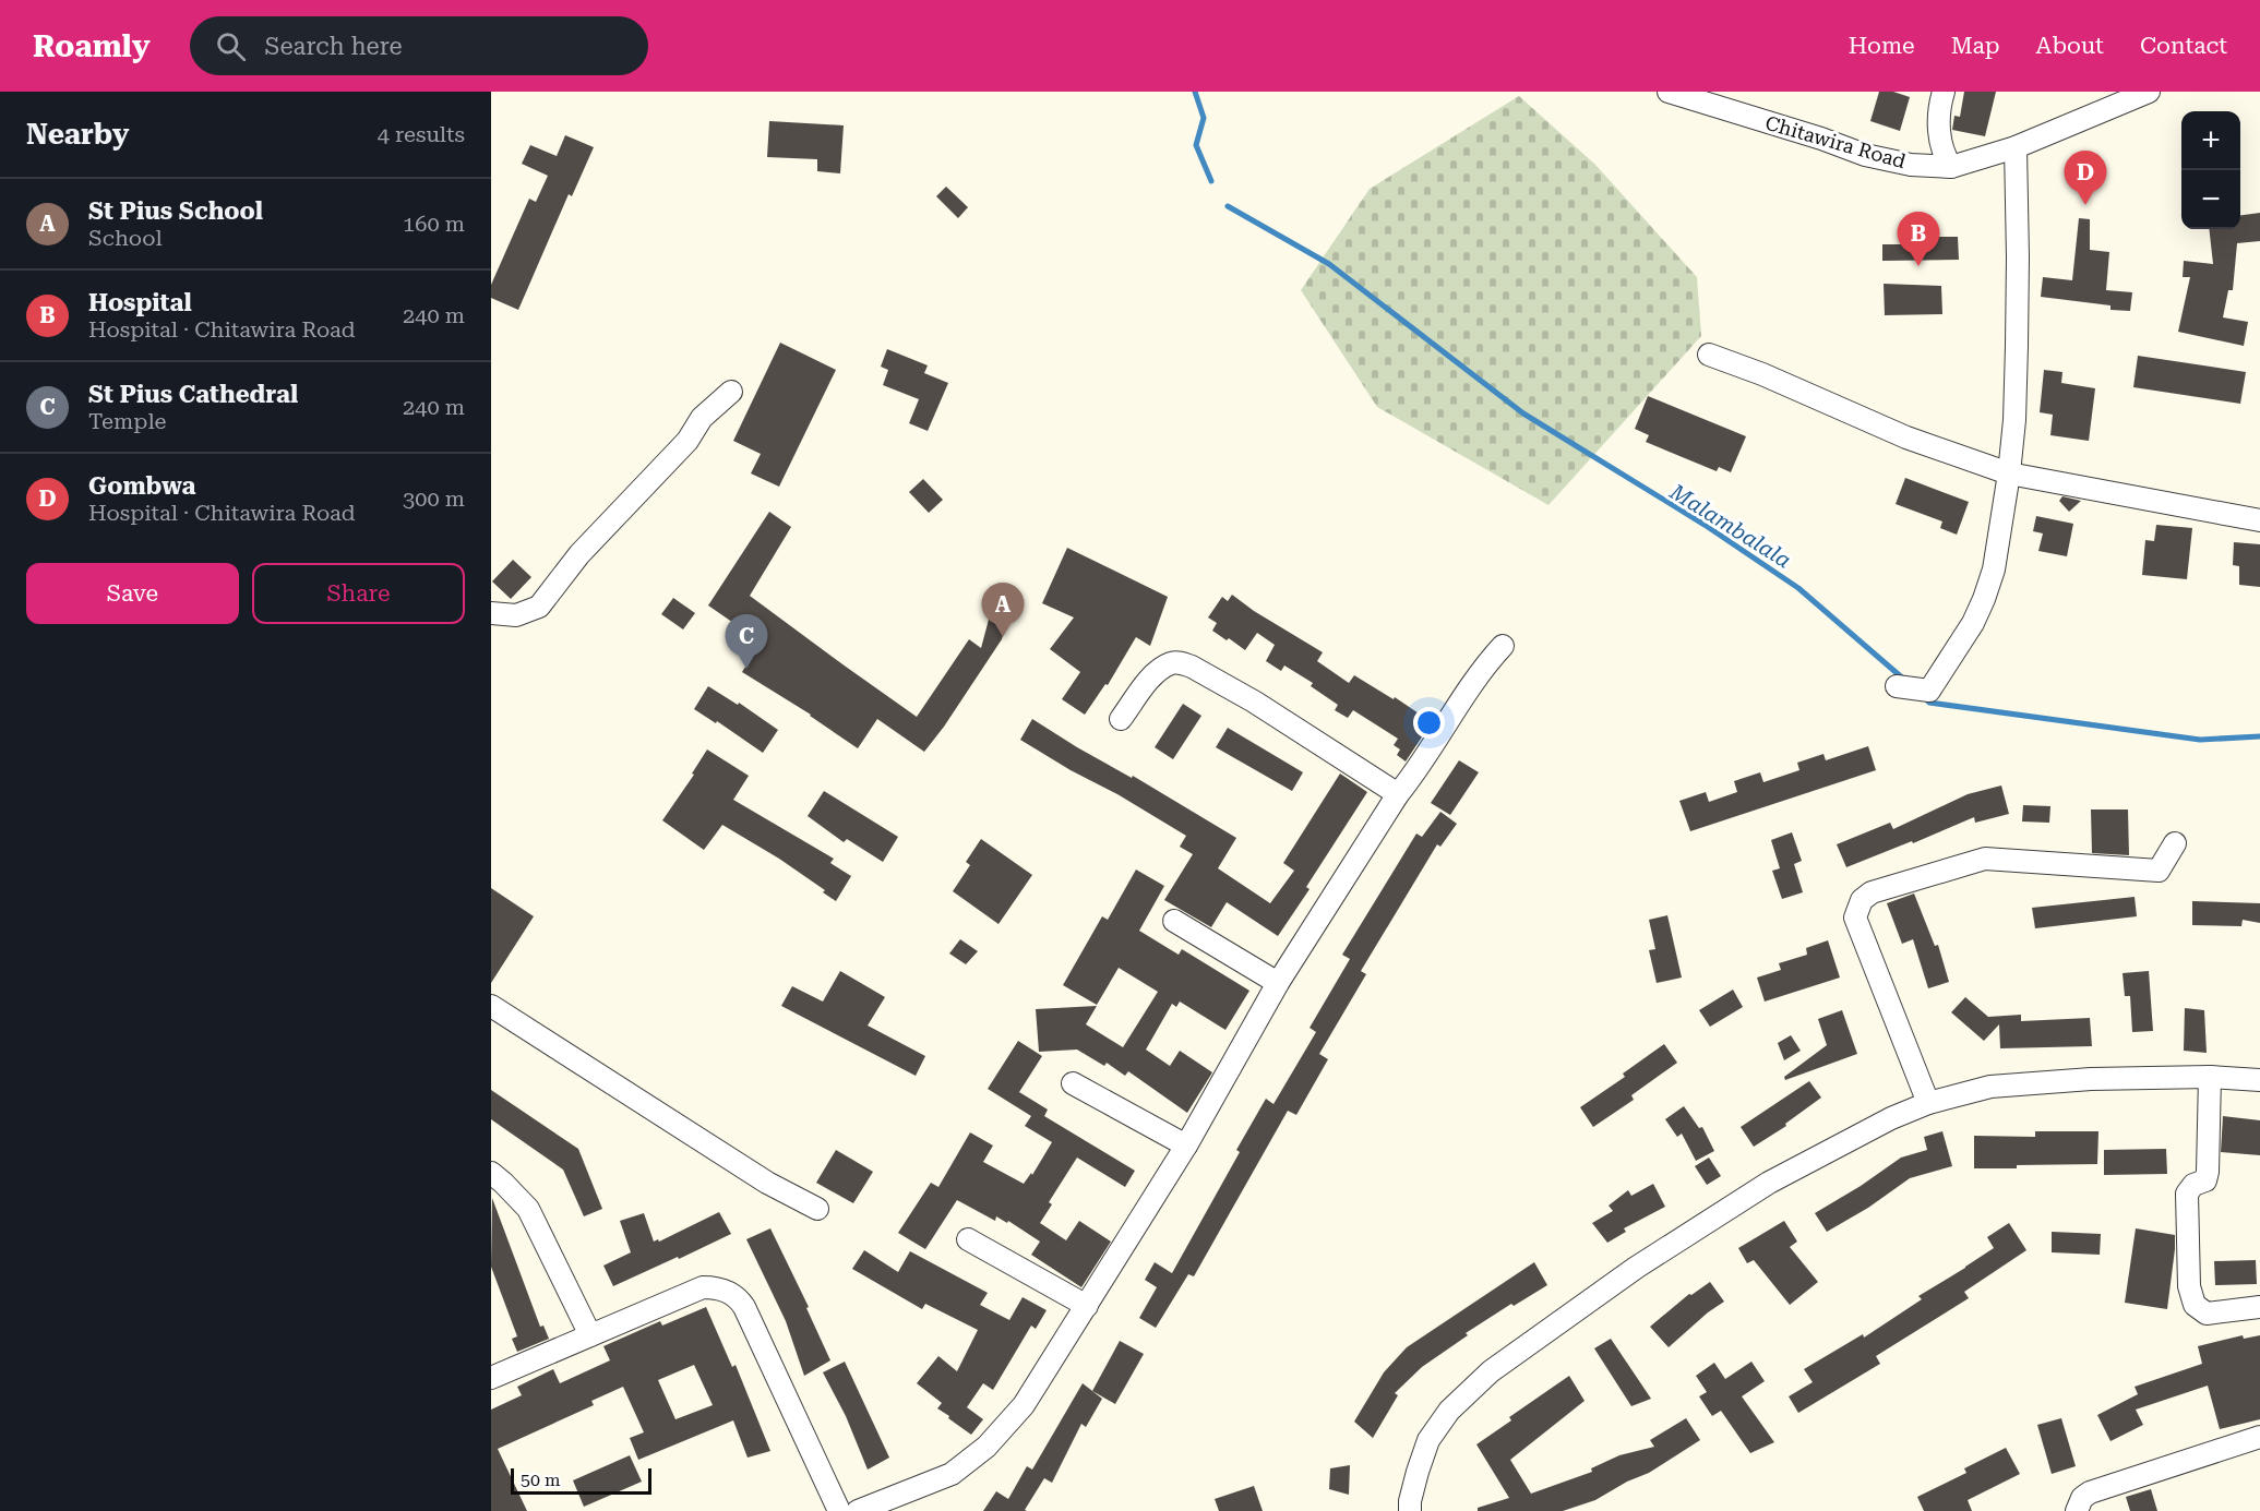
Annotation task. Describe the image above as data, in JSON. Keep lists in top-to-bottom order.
{
  "streets": {
    "street": ["Chitawira Road"]
  },
  "water": ["Malambalala"],
  "scale_bar": "50 m",
  "page": {
    "header": "Roamly",
    "search": "Search here",
    "nav": [
      "Home",
      "Map",
      "About",
      "Contact"
    ],
    "heading": ["Nearby", "4 results"],
    "map_buttons": ["+", "−"],
    "pins": [
      "D",
      "B",
      "A",
      "C"
    ],
    "list": [
      {
        "mark": "A",
        "name": "St Pius School",
        "note": "School",
        "value": "160 m"
      },
      {
        "mark": "B",
        "name": "Hospital",
        "note": "Hospital · Chitawira Road",
        "value": "240 m"
      },
      {
        "mark": "C",
        "name": "St Pius Cathedral",
        "note": "Temple",
        "value": "240 m"
      },
      {
        "mark": "D",
        "name": "Gombwa",
        "note": "Hospital · Chitawira Road",
        "value": "300 m"
      }
    ],
    "buttons": ["Save", "Share"],
    "scale": "50 m"
  }
}
